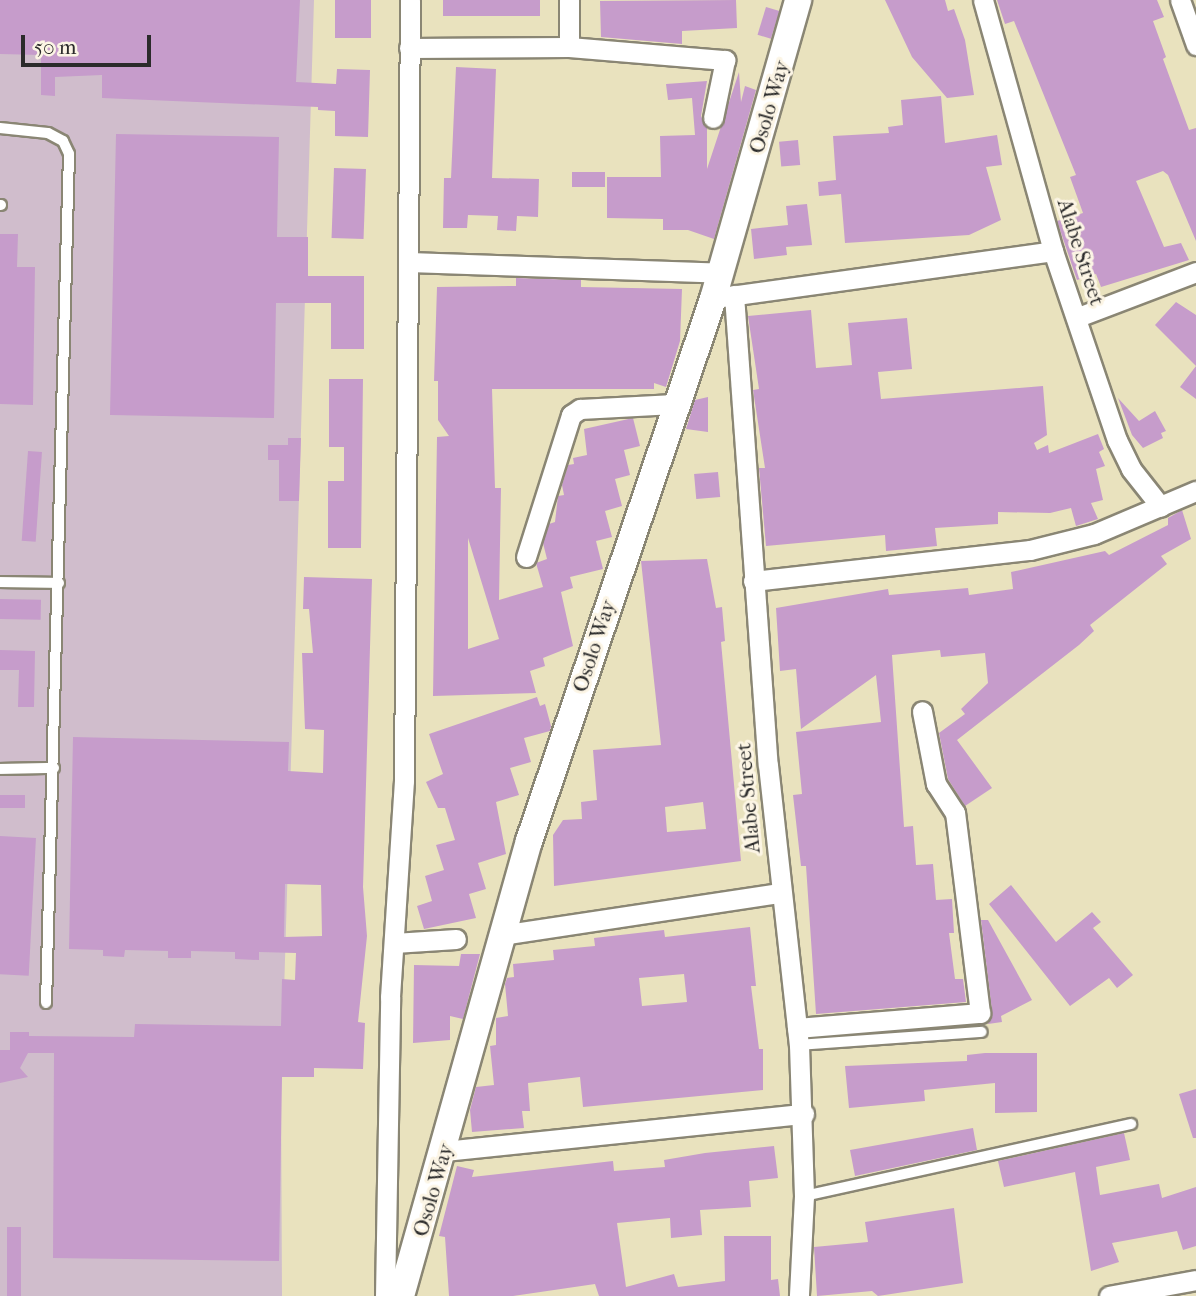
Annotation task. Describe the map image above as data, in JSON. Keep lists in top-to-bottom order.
{
  "streets": {
    "main road": ["Osolo Way"],
    "street": ["Alabe Street"]
  },
  "crossings": [
    ["Osolo Way", "Alabe Street"]
  ],
  "scale_bar": "50 m"
}
